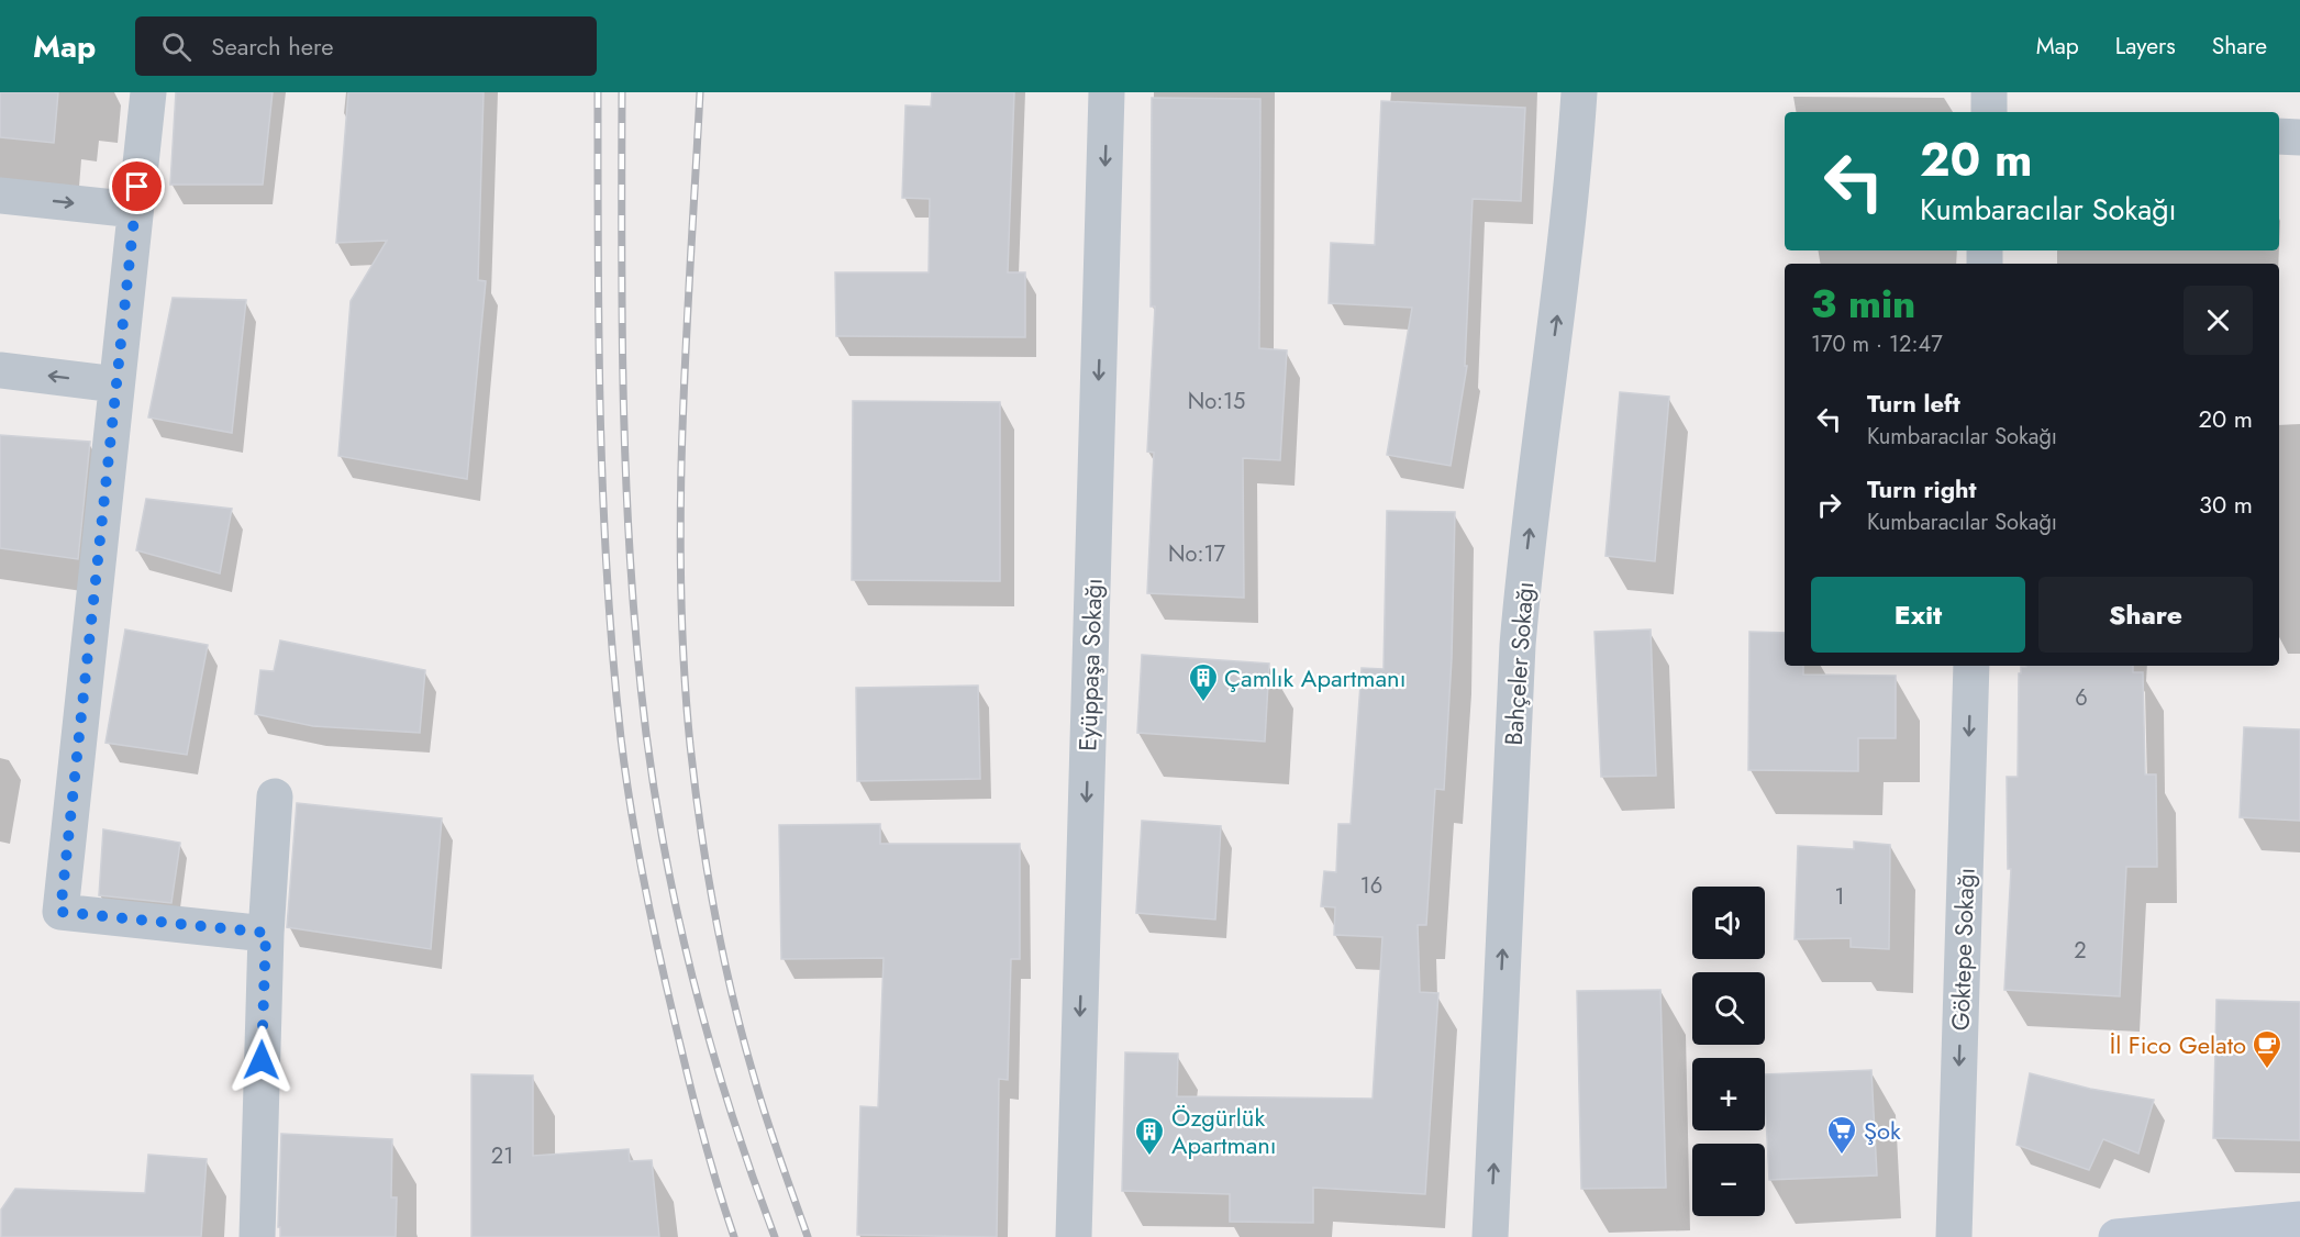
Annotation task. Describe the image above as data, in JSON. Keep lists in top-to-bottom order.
{
  "streets": {
    "street": ["Bahçeler Sokağı", "Eyüppaşa Sokağı", "Göktepe Sokağı"]
  },
  "one_way": ["Bahçeler Sokağı", "Eyüppaşa Sokağı", "Göktepe Sokağı"],
  "places": {
    "building": ["Çamlık Apartmanı", "Özgürlük Apartmanı"],
    "cafe": ["İl Fico Gelato"],
    "supermarket": ["Şok"]
  },
  "house_numbers": [
    "No:15",
    "No:17",
    "6",
    "16",
    "1",
    "2",
    "21"
  ],
  "page": {
    "header": "Map",
    "search": "Search here",
    "nav": ["Map", "Layers", "Share"],
    "turn": ["20 m", "Kumbaracılar Sokağı"],
    "heading": ["3 min", "170 m · 12:47"],
    "list": [
      {
        "name": "Turn left",
        "note": "Kumbaracılar Sokağı",
        "value": "20 m"
      },
      {
        "name": "Turn right",
        "note": "Kumbaracılar Sokağı",
        "value": "30 m"
      }
    ],
    "buttons": ["Exit", "Share"],
    "map_buttons": ["+", "−"]
  }
}
